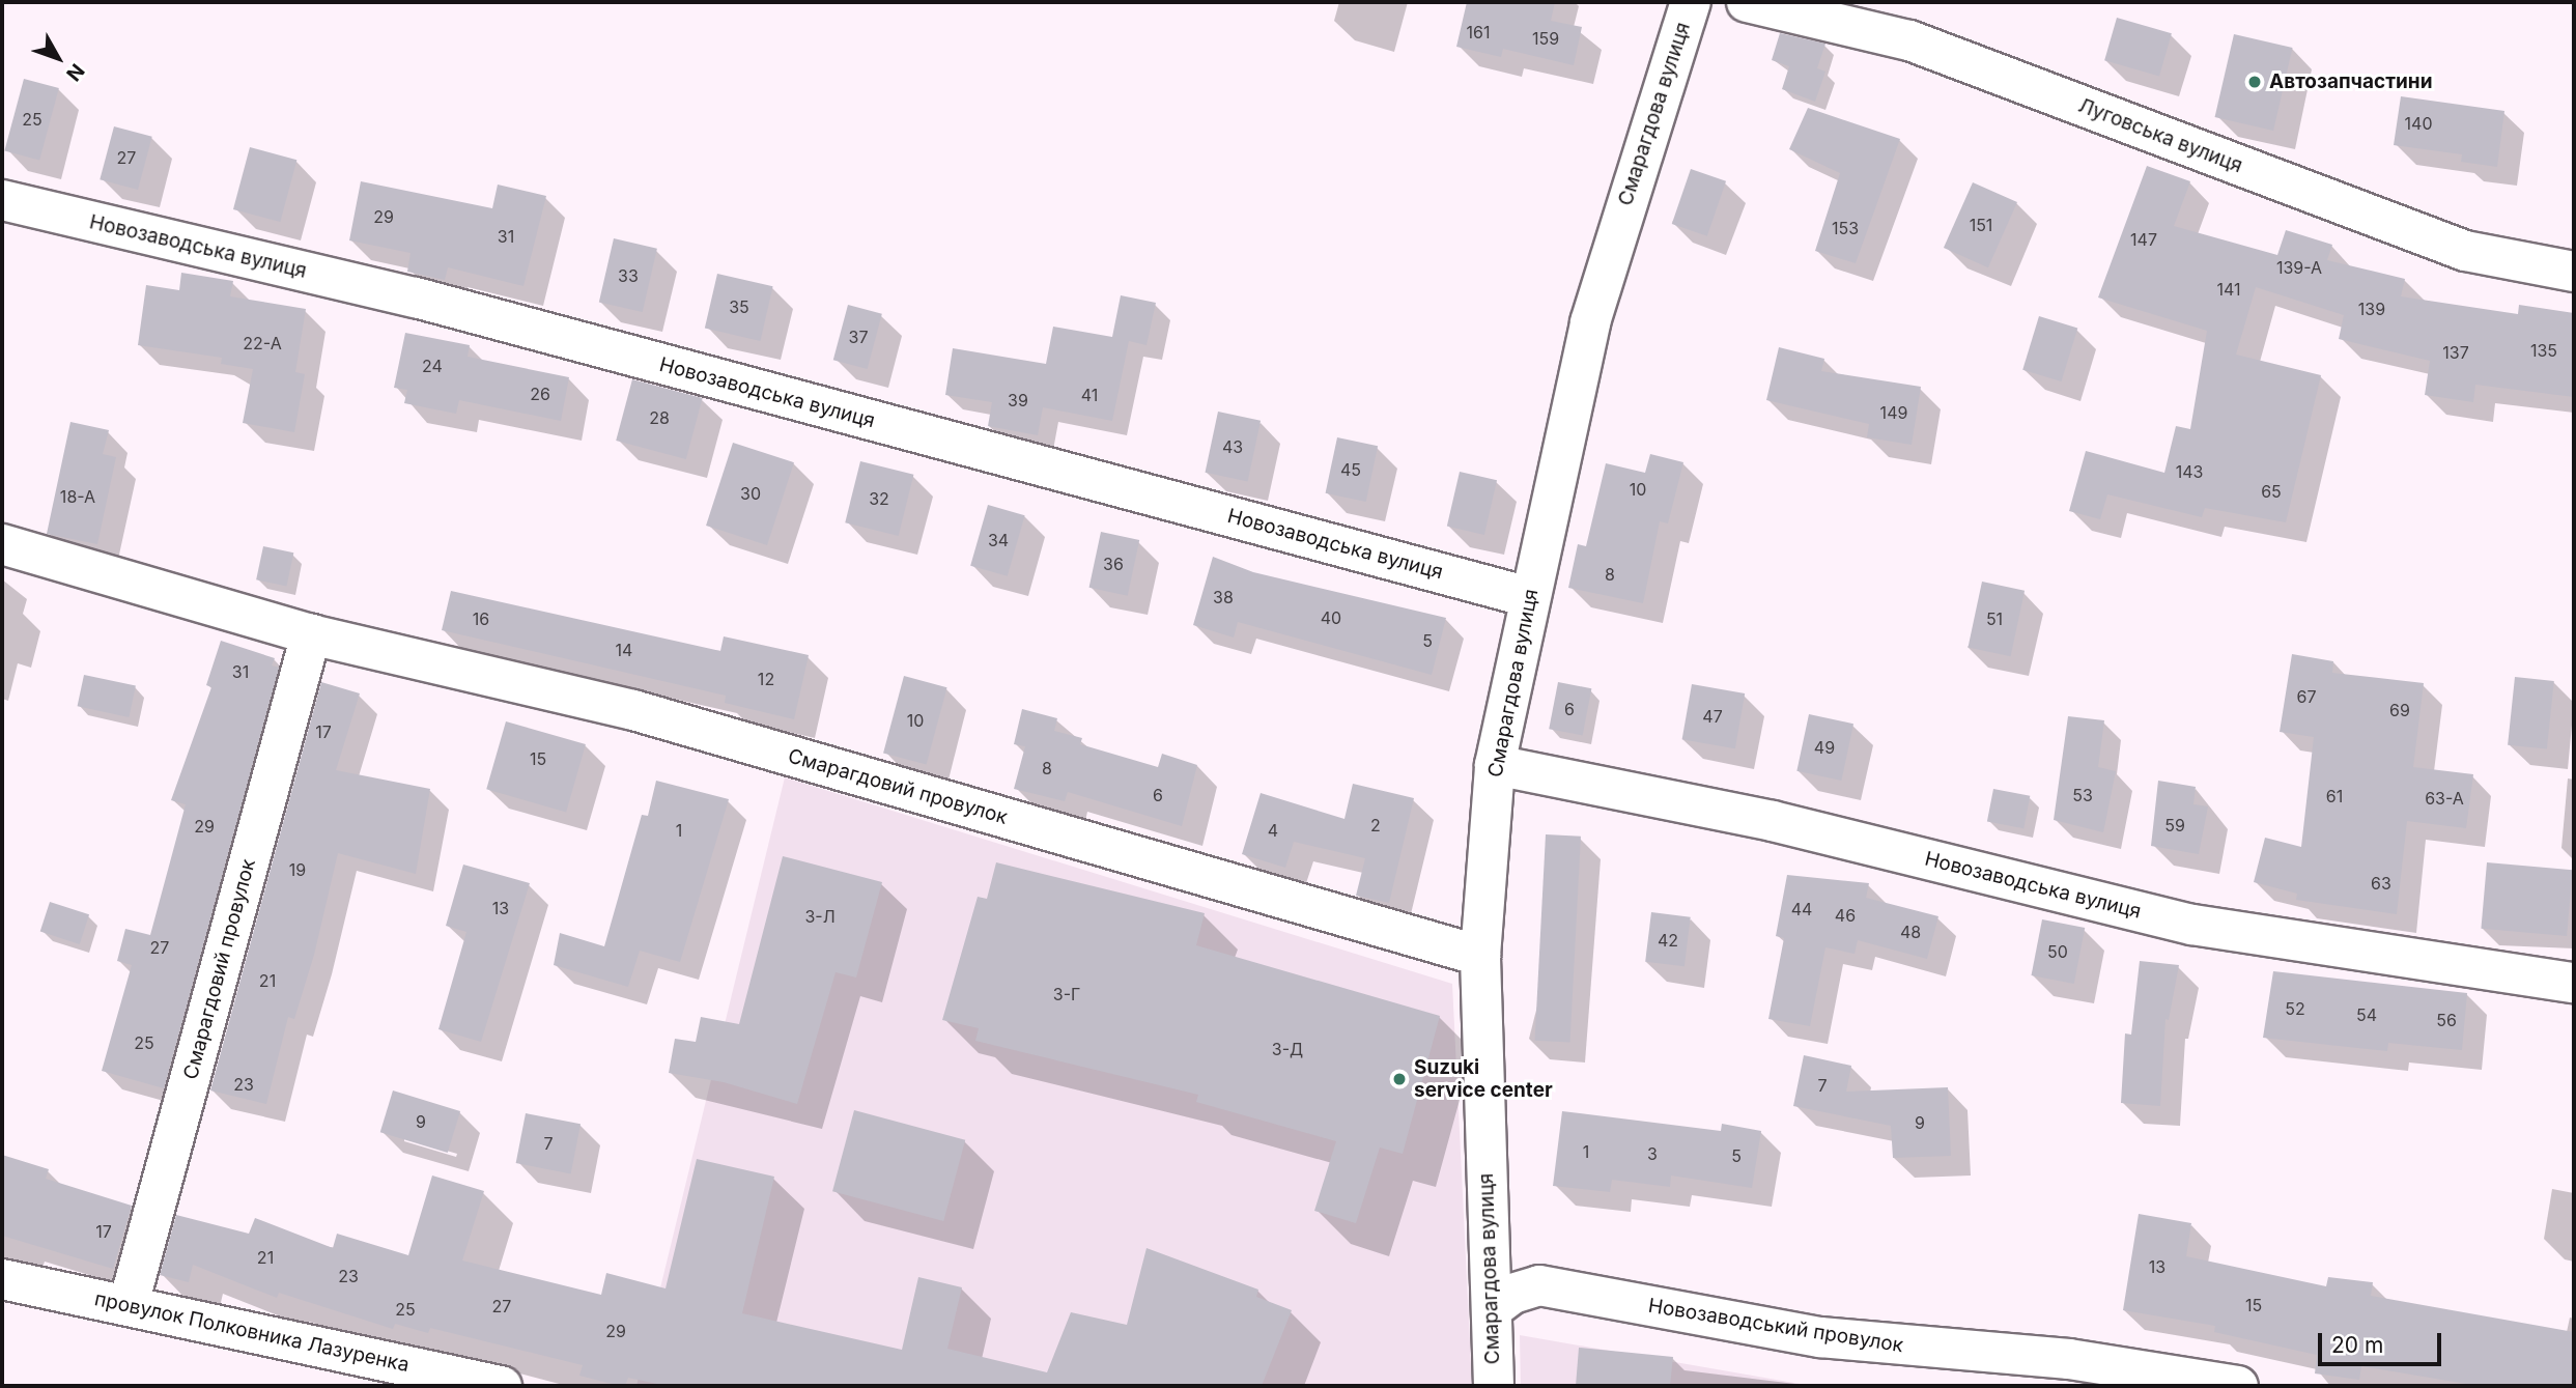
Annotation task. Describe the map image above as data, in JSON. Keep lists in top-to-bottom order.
{
  "streets": {
    "street": [
      "Смарагдова вулиця",
      "Луговська вулиця",
      "Новозаводська вулиця",
      "Смарагдовий провулок",
      "Новозаводський провулок",
      "провулок Полковника Лазуренка"
    ]
  },
  "crossings": [
    ["Смарагдова вулиця", "Новозаводська вулиця"],
    ["Смарагдова вулиця", "Смарагдовий провулок"],
    ["Смарагдова вулиця", "Новозаводський провулок"],
    ["Смарагдовий провулок", "провулок Полковника Лазуренка"]
  ],
  "places": ["Автозапчастини", "Suzuki service center"],
  "house_numbers": [
    "161",
    "159",
    "25",
    "140",
    "27",
    "29",
    "151",
    "153",
    "31",
    "147",
    "139-А",
    "33",
    "141",
    "35",
    "139",
    "37",
    "22-А",
    "135",
    "137",
    "24",
    "26",
    "41",
    "39",
    "149",
    "28",
    "43",
    "45",
    "143",
    "10",
    "65",
    "30",
    "18-А",
    "32",
    "34",
    "36",
    "8",
    "38",
    "40",
    "16",
    "51",
    "5",
    "14",
    "31",
    "12",
    "67",
    "6",
    "69",
    "47",
    "10",
    "17",
    "49",
    "15",
    "8",
    "6",
    "53",
    "61",
    "63-А",
    "2",
    "59",
    "29",
    "1",
    "4",
    "19",
    "63",
    "13",
    "44",
    "46",
    "3-Л",
    "48",
    "42",
    "27",
    "50",
    "21",
    "3-Г",
    "52",
    "54",
    "56",
    "25",
    "3-Д",
    "23",
    "7",
    "9",
    "9",
    "7",
    "1",
    "3",
    "5",
    "17",
    "21",
    "13",
    "23",
    "15",
    "27",
    "25",
    "29"
  ],
  "scale_bar": "20 m",
  "north": "bottom right"
}
